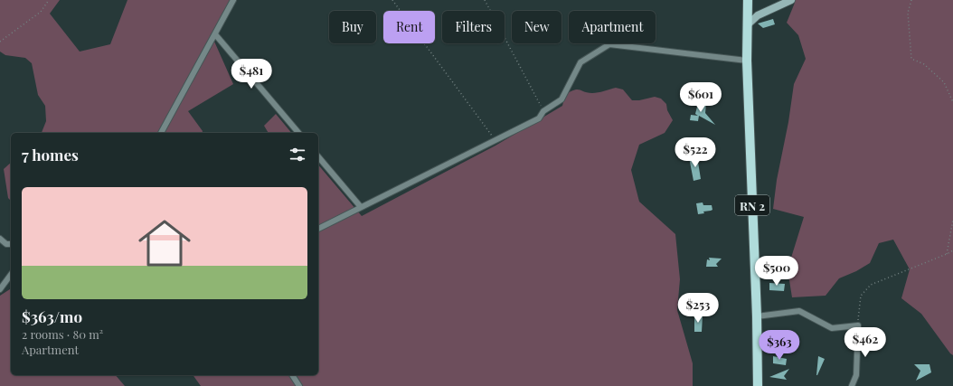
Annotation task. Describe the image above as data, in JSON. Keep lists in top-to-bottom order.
{
  "streets": {
    "main road": ["RN 2"]
  },
  "page": {
    "chip": [
      "Buy",
      "Rent",
      "Filters",
      "New",
      "Apartment"
    ],
    "price": [
      "$481",
      "$601",
      "$522",
      "$500",
      "$253",
      "$462",
      "$363"
    ],
    "heading": "7 homes",
    "list": [
      {
        "name": "$363/mo",
        "note": "2 rooms · 80 m² · Apartment"
      }
    ]
  }
}
